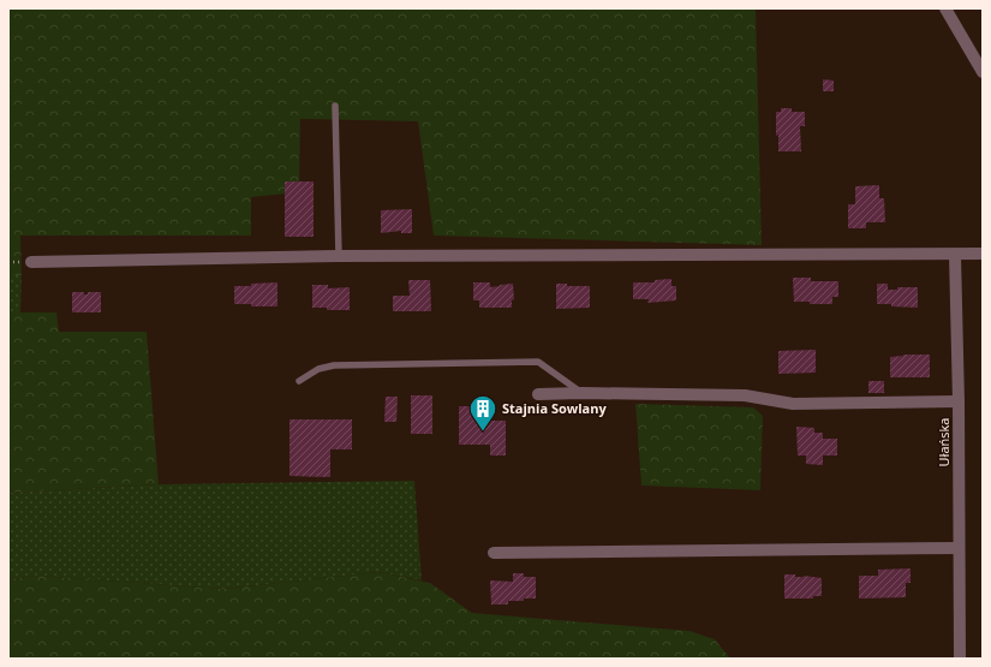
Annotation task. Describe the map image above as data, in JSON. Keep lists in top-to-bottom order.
{
  "streets": {
    "street": ["Ułańska"]
  },
  "places": {
    "building": ["Stajnia Sowlany"]
  }
}
